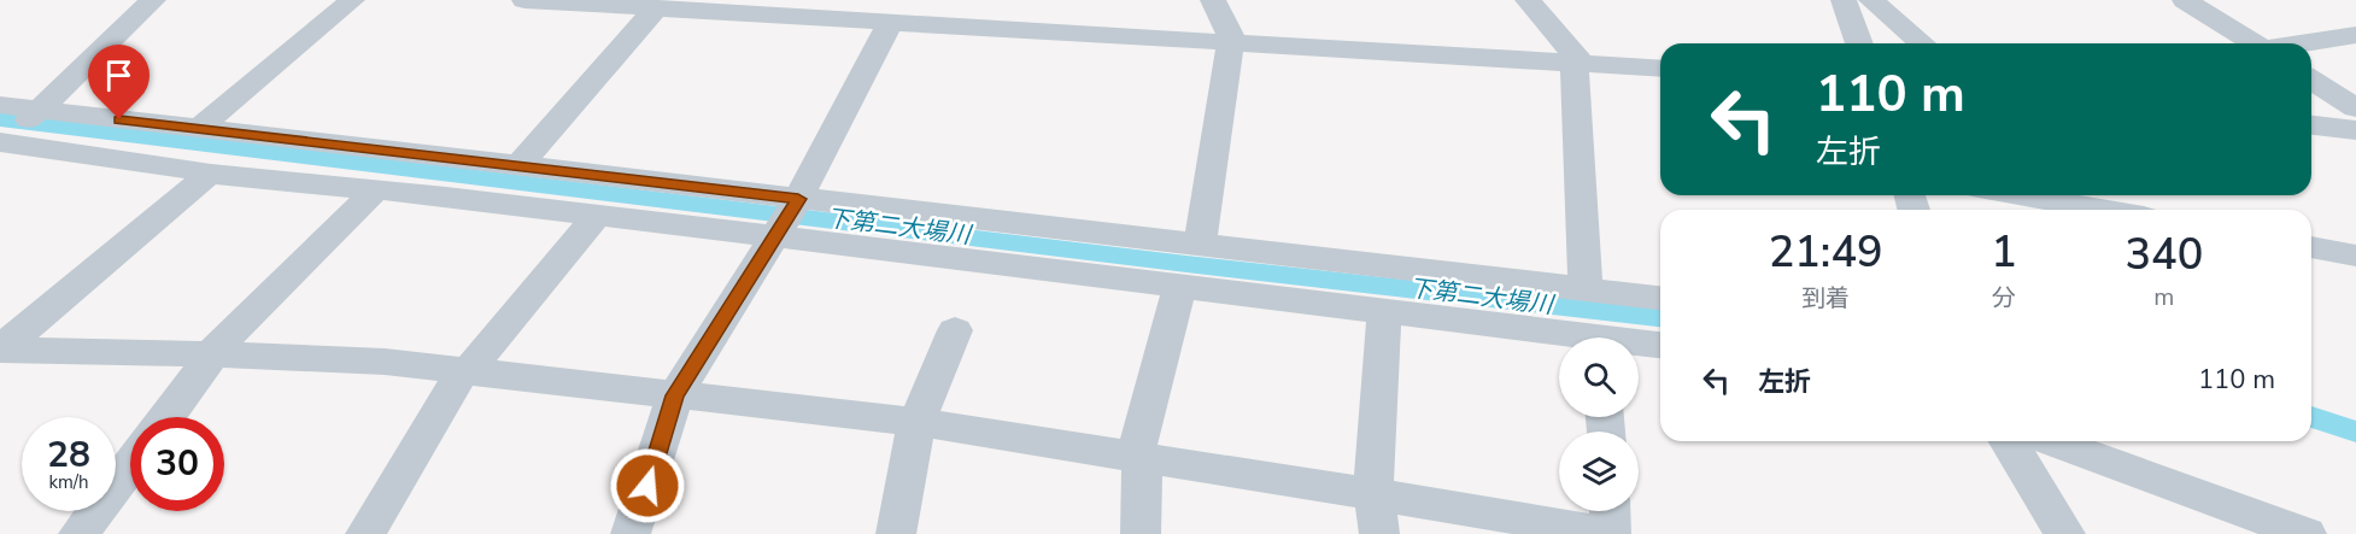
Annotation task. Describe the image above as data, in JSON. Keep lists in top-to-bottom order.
{
  "water": ["下第二大場川"],
  "page": {
    "turn": ["110 m", "左折"],
    "eta": [
      "21:49",
      "到着",
      "1",
      "分",
      "340",
      "m"
    ],
    "list": [
      {
        "name": "左折",
        "value": "110 m"
      }
    ],
    "speed": "28 km/h",
    "limit": "30"
  }
}
